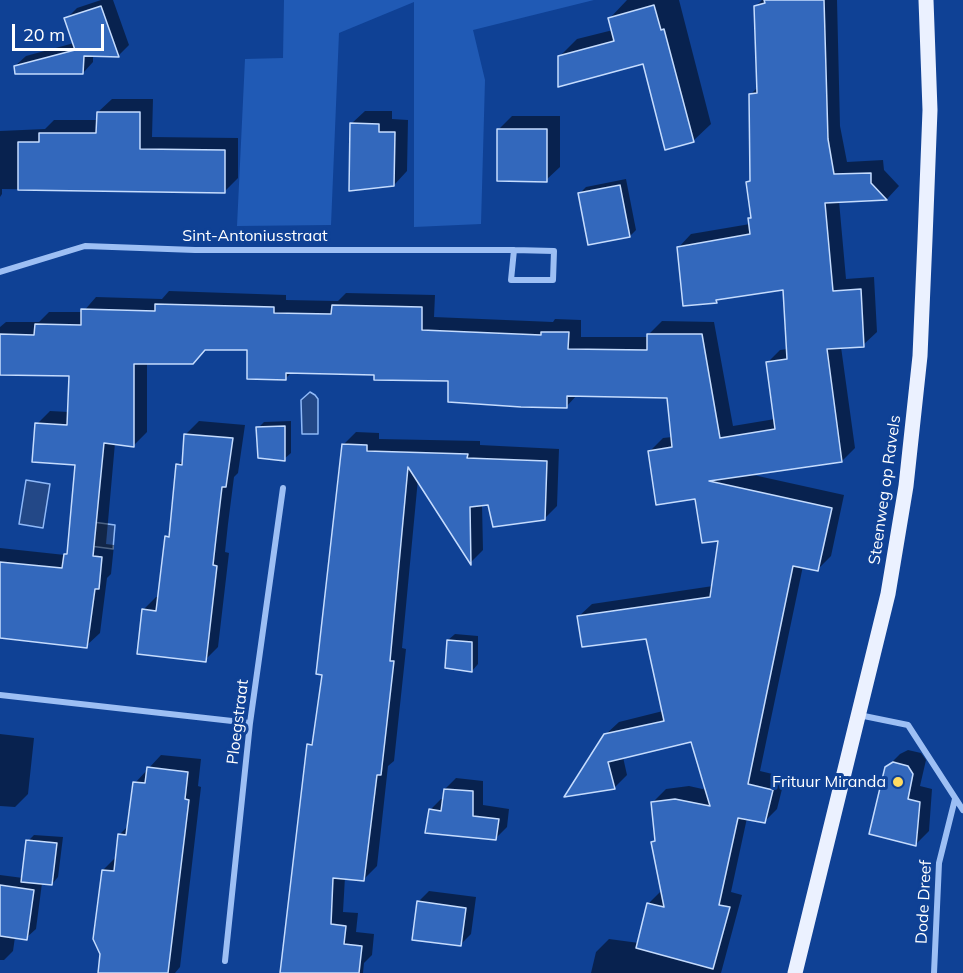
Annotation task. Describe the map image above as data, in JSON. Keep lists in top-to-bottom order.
{
  "streets": {
    "main road": ["Steenweg op Ravels"],
    "street": ["Sint-Antoniusstraat", "Ploegstraat", "Dode Dreef"]
  },
  "places": ["Frituur Miranda"],
  "scale_bar": "20 m"
}
